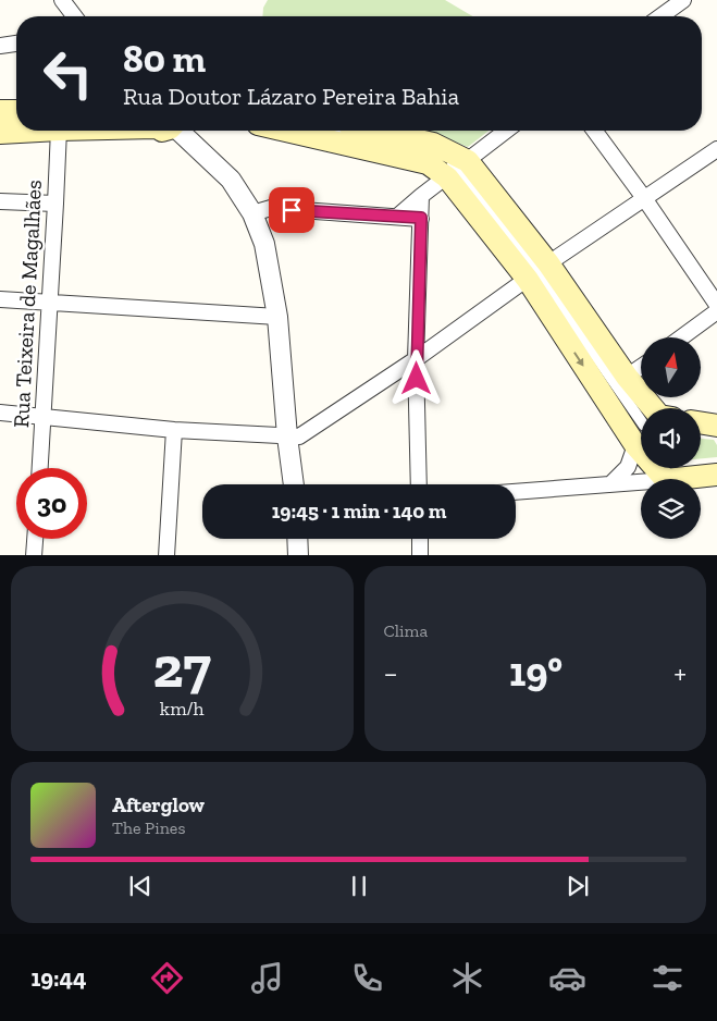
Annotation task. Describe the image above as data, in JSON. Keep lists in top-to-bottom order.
{
  "streets": {
    "street": ["Rua Teixeira de Magalhães"]
  },
  "north": "top",
  "page": {
    "turn": ["80 m", "Rua Doutor Lázaro Pereira Bahia"],
    "limit": "30",
    "trip": "19:45 · 1 min · 140 m",
    "tile": "Clima",
    "heat": ["−", "19°", "+"],
    "song": ["Afterglow", "The Pines"],
    "tabs": "19:44",
    "gauge": ["27", "km/h"]
  }
}
